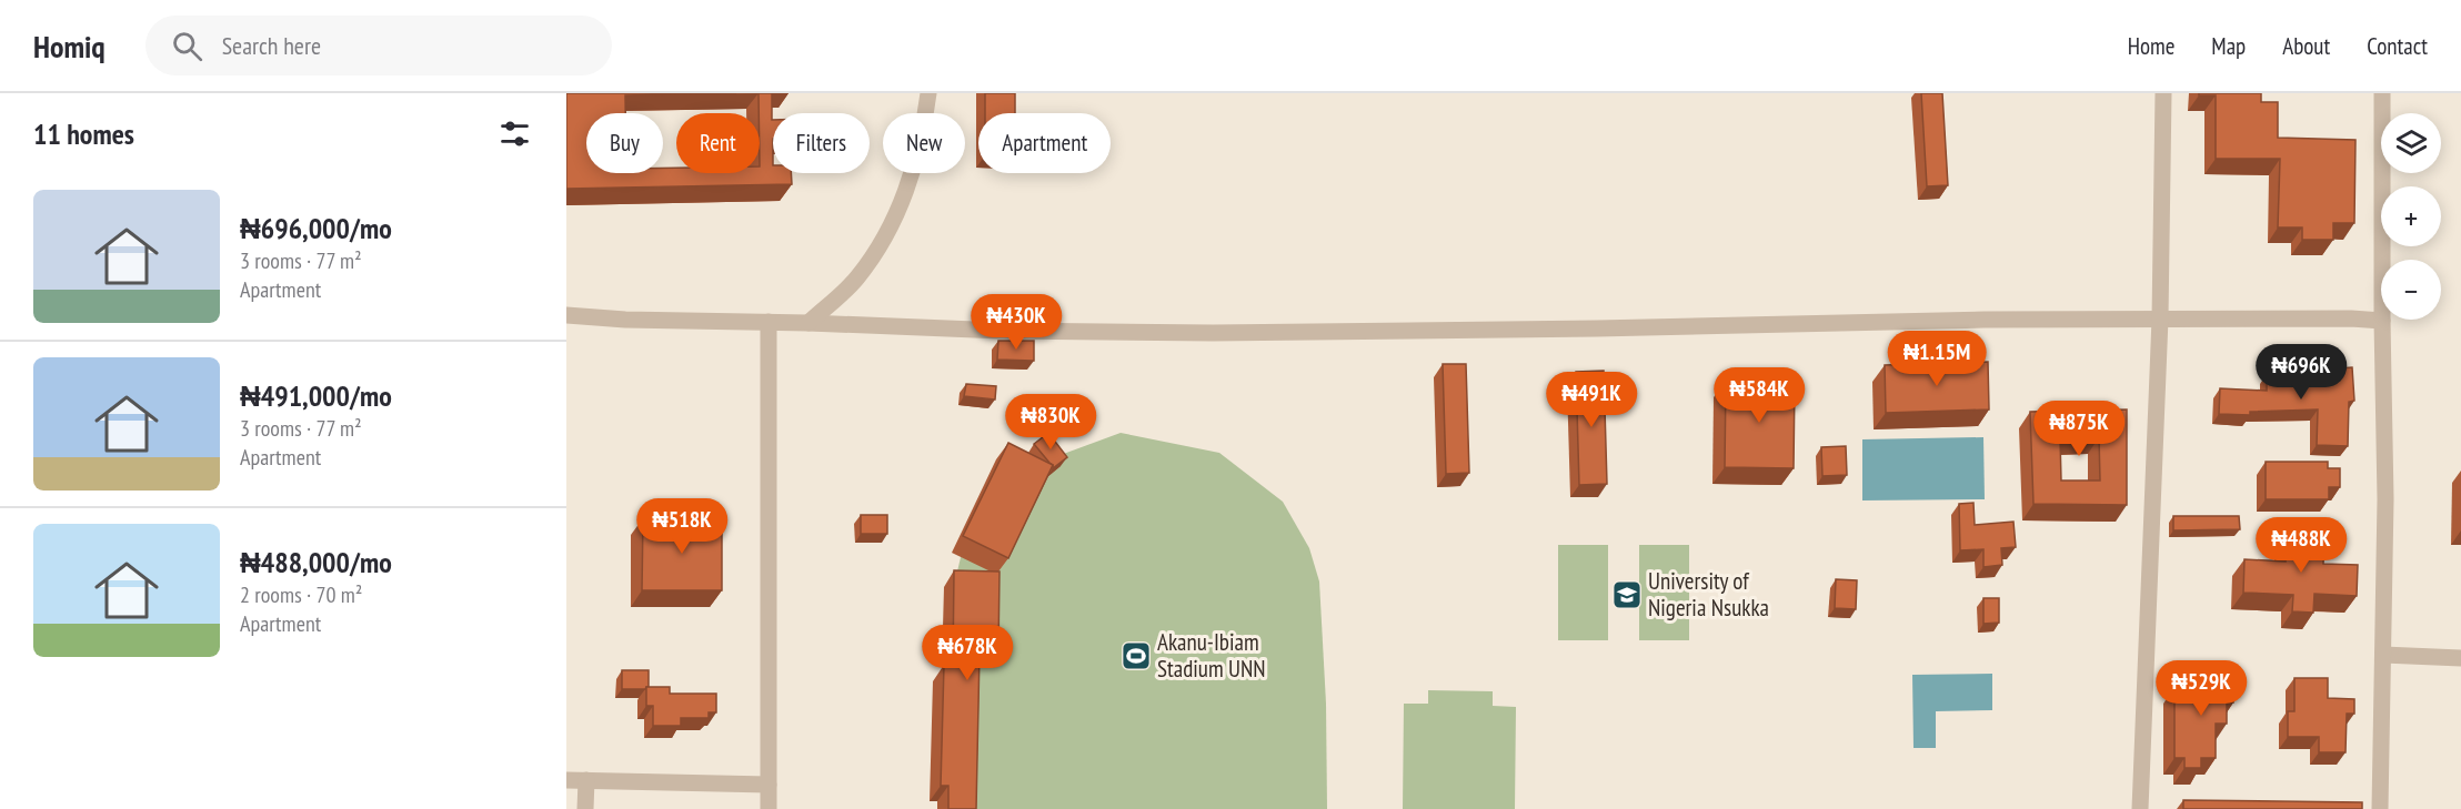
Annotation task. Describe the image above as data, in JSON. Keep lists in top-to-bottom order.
{
  "places": {
    "school or university": ["University of Nigeria Nsukka"],
    "sports": ["Akanu-Ibiam Stadium UNN"]
  },
  "page": {
    "header": "Homiq",
    "search": "Search here",
    "nav": [
      "Home",
      "Map",
      "About",
      "Contact"
    ],
    "heading": "11 homes",
    "map_buttons": ["+", "−"],
    "chip": [
      "Buy",
      "Rent",
      "Filters",
      "New",
      "Apartment"
    ],
    "list": [
      {
        "name": "₦696,000/mo",
        "note": "3 rooms · 77 m² · Apartment"
      },
      {
        "name": "₦491,000/mo",
        "note": "3 rooms · 77 m² · Apartment"
      },
      {
        "name": "₦488,000/mo",
        "note": "2 rooms · 70 m² · Apartment"
      }
    ],
    "price": [
      "₦430K",
      "₦1.15M",
      "₦696K",
      "₦584K",
      "₦491K",
      "₦830K",
      "₦875K",
      "₦518K",
      "₦488K",
      "₦678K",
      "₦529K"
    ]
  }
}
